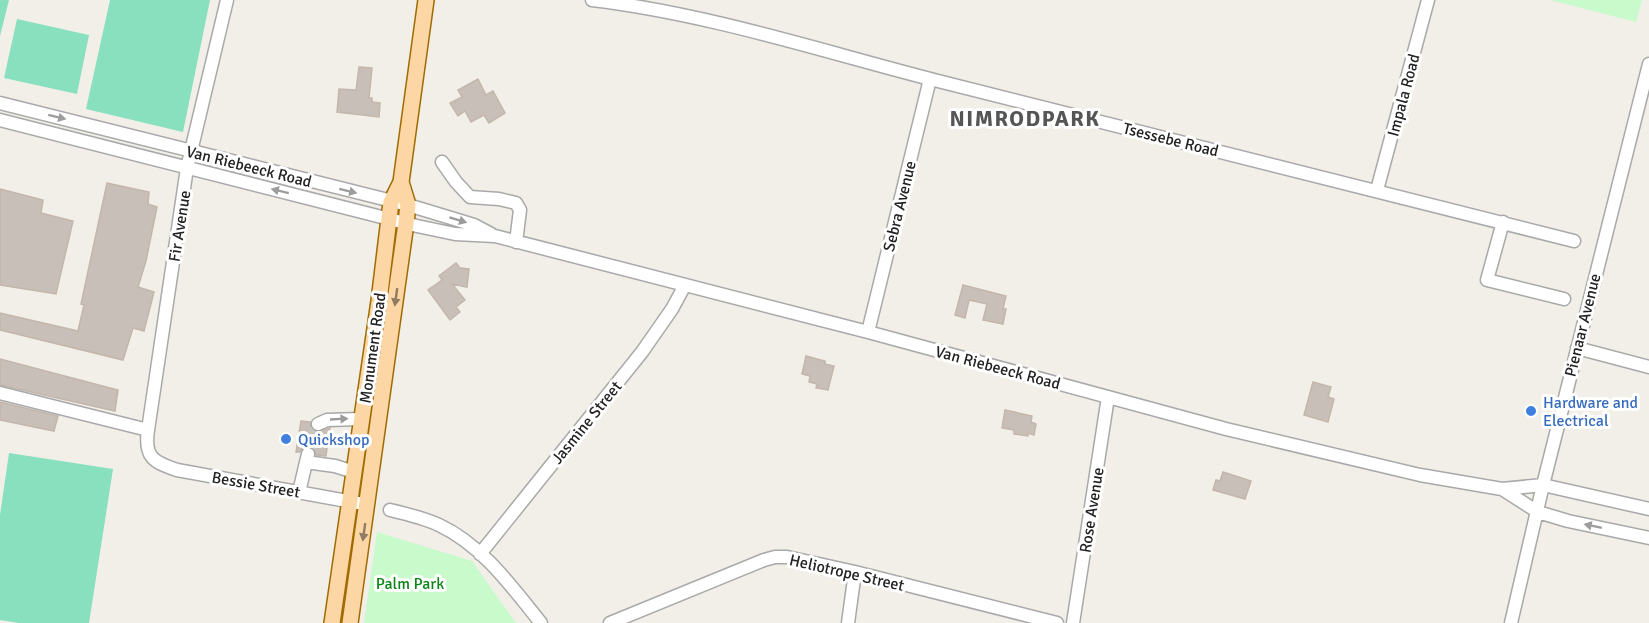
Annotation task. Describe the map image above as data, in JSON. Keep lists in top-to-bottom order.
{
  "streets": {
    "main road": ["Monument Road"],
    "street": [
      "Impala Road",
      "Tsessebe Road",
      "Van Riebeeck Road",
      "Sebra Avenue",
      "Fir Avenue",
      "Pienaar Avenue",
      "Jasmine Street",
      "Bessie Street",
      "Rose Avenue",
      "Heliotrope Street"
    ]
  },
  "crossings": [
    ["Impala Road", "Tsessebe Road"],
    ["Tsessebe Road", "Sebra Avenue"],
    ["Van Riebeeck Road", "Sebra Avenue"],
    ["Van Riebeeck Road", "Fir Avenue"],
    ["Van Riebeeck Road", "Pienaar Avenue"],
    ["Van Riebeeck Road", "Monument Road"],
    ["Van Riebeeck Road", "Jasmine Street"],
    ["Van Riebeeck Road", "Rose Avenue"],
    ["Fir Avenue", "Bessie Street"],
    ["Monument Road", "Bessie Street"]
  ],
  "districts": ["NIMRODPARK"],
  "parks": ["Palm Park"],
  "places": ["Hardware and Electrical", "Quickshop"]
}
